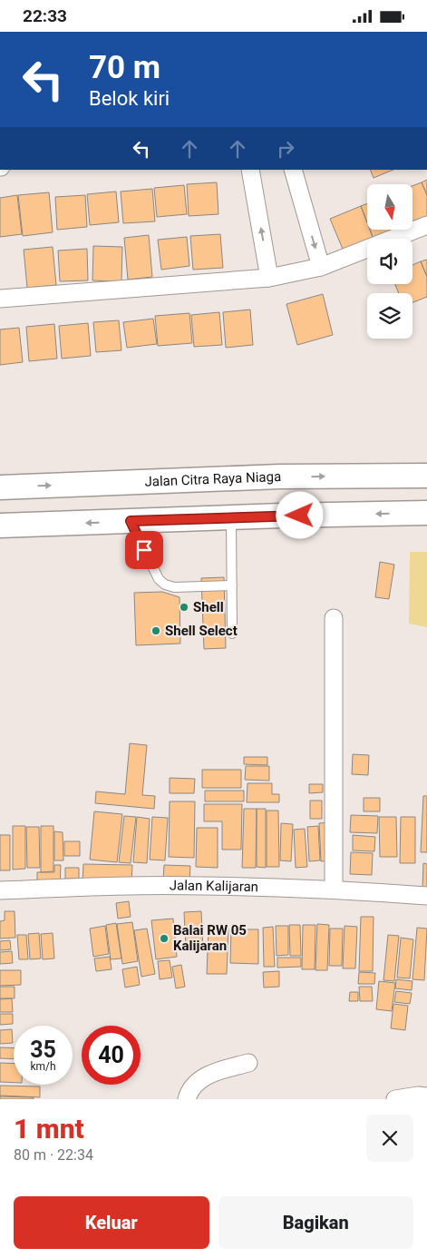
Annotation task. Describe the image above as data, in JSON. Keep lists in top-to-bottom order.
{
  "streets": {
    "street": ["Jalan Citra Raya Niaga", "Jalan Kalijaran"]
  },
  "places": ["Shell", "Shell Select", "Balai RW 05 Kalijaran"],
  "north": "bottom",
  "page": {
    "status": "22:33",
    "turn": ["70 m", "Belok kiri"],
    "speed": "35 km/h",
    "limit": "40",
    "heading": ["1 mnt", "80 m · 22:34"],
    "buttons": ["Keluar", "Bagikan"]
  }
}
